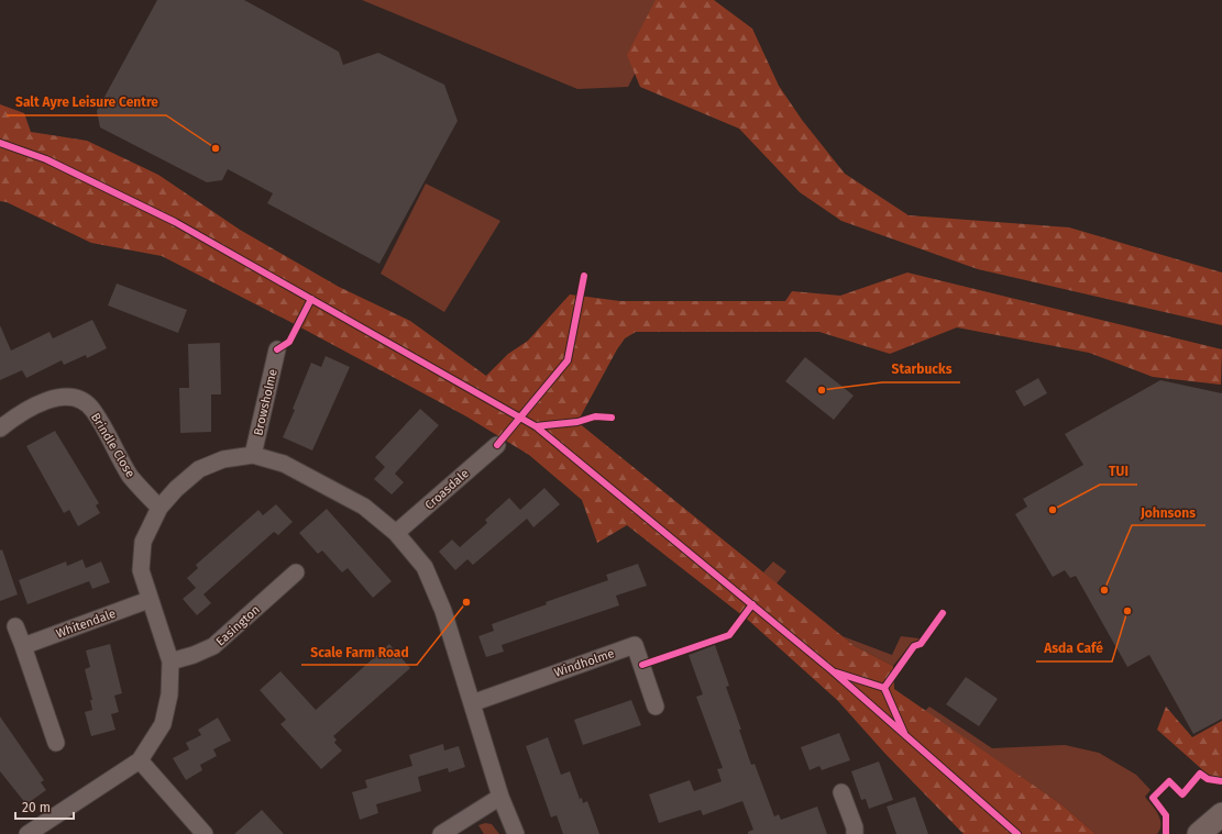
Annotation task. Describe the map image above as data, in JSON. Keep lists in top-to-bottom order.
{
  "streets": {
    "street": [
      "Browsholme",
      "Brindle Close",
      "Croasdale",
      "Whitendale",
      "Easington",
      "Windholme"
    ]
  },
  "places": [
    "Salt Ayre Leisure Centre",
    "Starbucks",
    "TUI",
    "Johnsons",
    "Scale Farm Road",
    "Asda Café"
  ],
  "scale_bar": "20 m"
}
